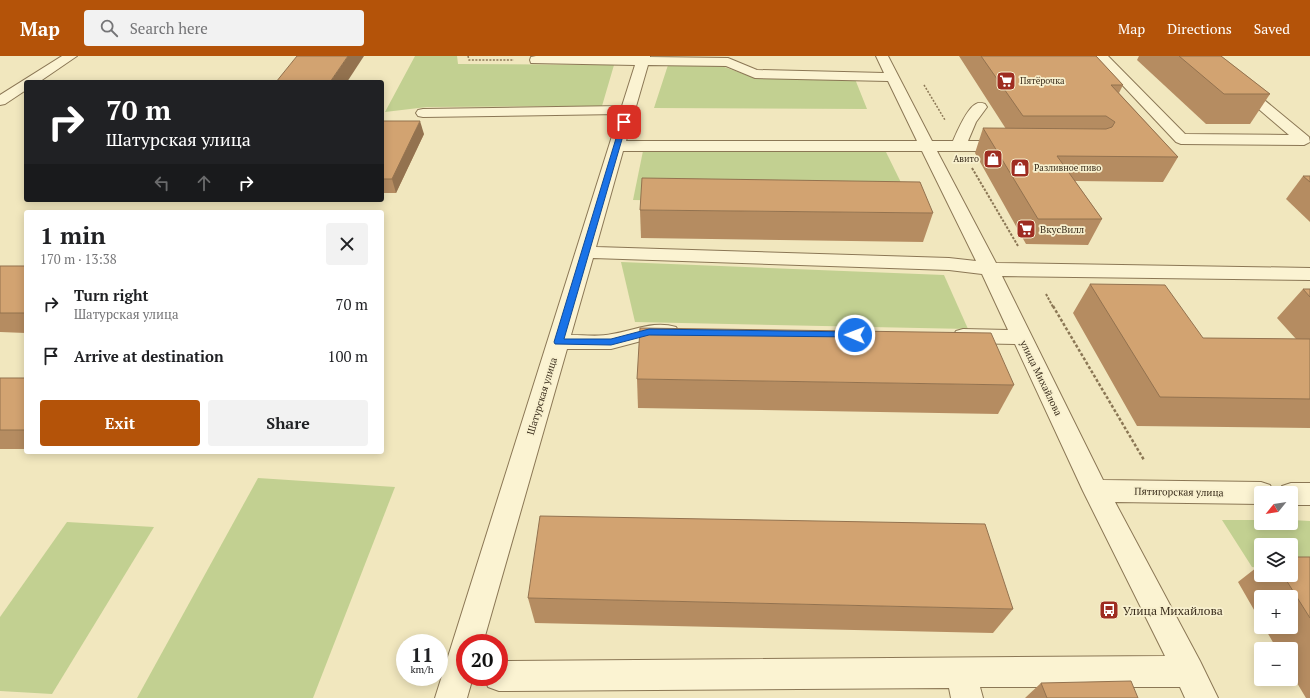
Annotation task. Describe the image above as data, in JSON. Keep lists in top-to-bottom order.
{
  "streets": {
    "street": ["улица Михайлова", "Шатурская улица", "Пятигорская улица"]
  },
  "crossings": [
    ["улица Михайлова", "Пятигорская улица"]
  ],
  "places": {
    "supermarket": ["Пятёрочка", "ВкусВилл"],
    "shop": ["Авито", "Разливное пиво"],
    "bus stop": ["Улица Михайлова"]
  },
  "north": "bottom left",
  "page": {
    "header": "Map",
    "search": "Search here",
    "nav": ["Map", "Directions", "Saved"],
    "turn": ["70 m", "Шатурская улица"],
    "heading": ["1 min", "170 m · 13:38"],
    "list": [
      {
        "name": "Turn right",
        "note": "Шатурская улица",
        "value": "70 m"
      },
      {
        "name": "Arrive at destination",
        "value": "100 m"
      }
    ],
    "buttons": ["Exit", "Share"],
    "map_buttons": ["+", "−"],
    "speed": "11 km/h",
    "limit": "20"
  }
}
